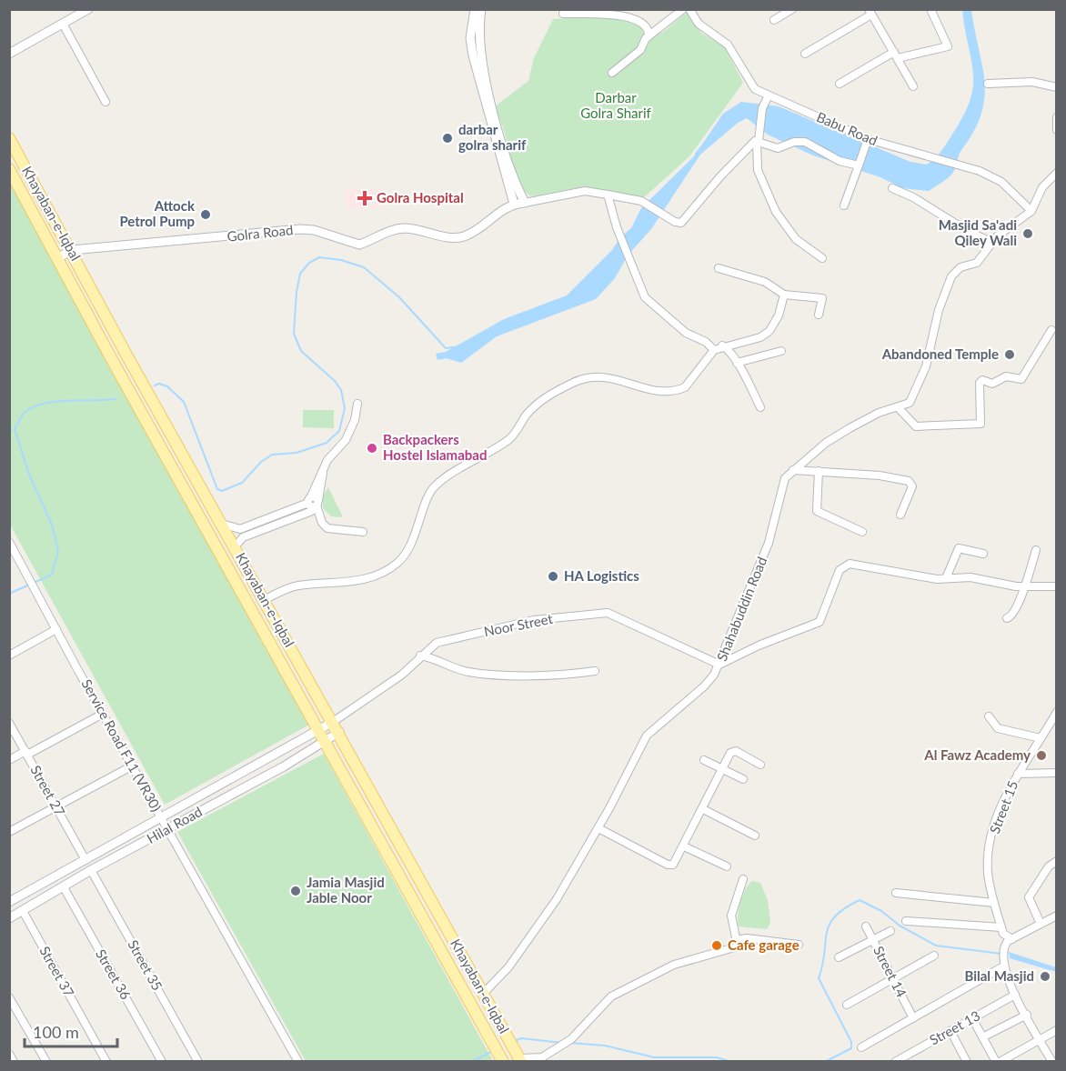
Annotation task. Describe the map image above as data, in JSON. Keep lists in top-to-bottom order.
{
  "streets": {
    "main road": ["Khayaban-e-Iqbal"],
    "street": [
      "Babu Road",
      "Golra Road",
      "Shahabuddin Road",
      "Noor Street",
      "Service Road F11 (VR30)",
      "Street 27",
      "Street 15",
      "Hilal Road",
      "Street 35",
      "Street 37",
      "Street 14",
      "Street 36",
      "Street 13"
    ]
  },
  "crossings": [
    ["Khayaban-e-Iqbal", "Golra Road"],
    ["Khayaban-e-Iqbal", "Shahabuddin Road"],
    ["Khayaban-e-Iqbal", "Noor Street"],
    ["Khayaban-e-Iqbal", "Hilal Road"],
    ["Shahabuddin Road", "Noor Street"],
    ["Noor Street", "Hilal Road"],
    ["Service Road F11 (VR30)", "Hilal Road"],
    ["Street 27", "Hilal Road"],
    ["Hilal Road", "Street 35"],
    ["Hilal Road", "Street 37"],
    ["Hilal Road", "Street 36"]
  ],
  "parks": ["Darbar Golra Sharif"],
  "places": {
    "other": [
      "darbar golra sharif",
      "Attock Petrol Pump",
      "Masjid Sa'adi Qiley Wali",
      "Abandoned Temple",
      "Backpackers Hostel Islamabad",
      "HA Logistics",
      "Al Fawz Academy",
      "Jamia Masjid Jable Noor",
      "Cafe garage",
      "Bilal Masjid"
    ],
    "health": ["Golra Hospital"]
  },
  "scale_bar": "100 m"
}
